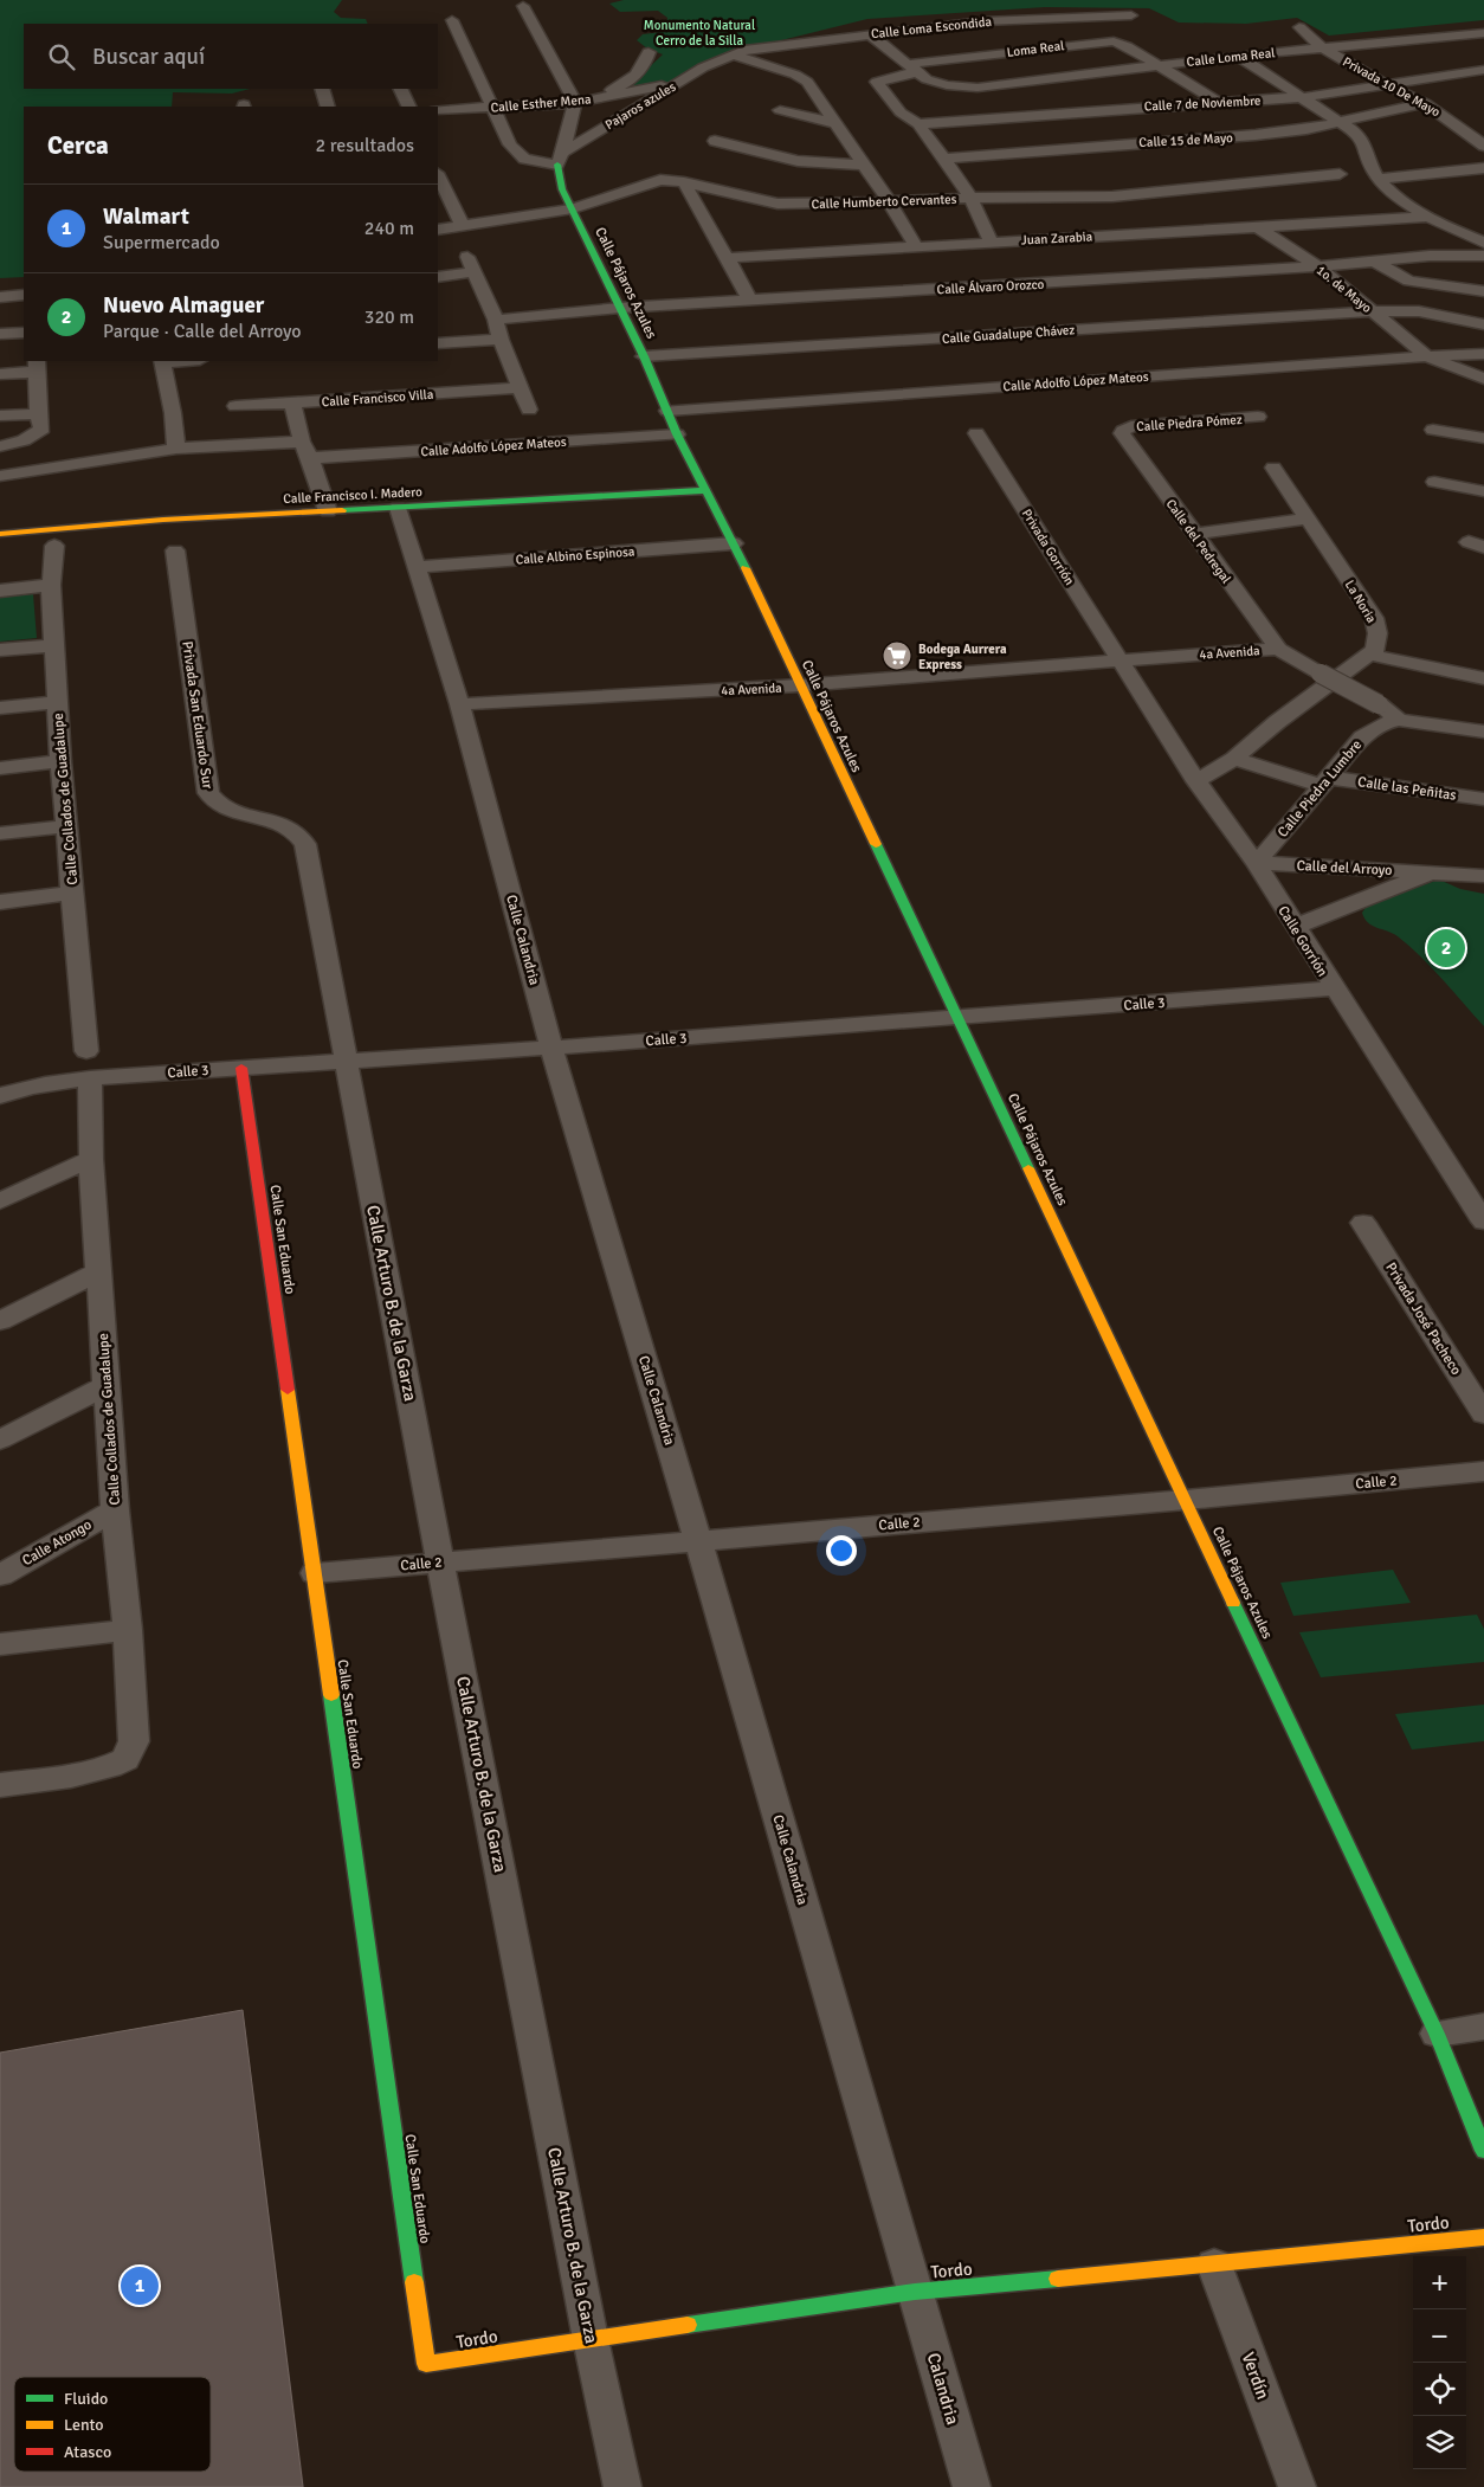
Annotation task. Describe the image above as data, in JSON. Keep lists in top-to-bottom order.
{
  "streets": {
    "street": [
      "Calle Loma Escondida",
      "Loma Real",
      "Calle Loma Real",
      "Privada 10 De Mayo",
      "Calle Esther Mena",
      "Calle 7 de Noviembre",
      "Pajaros azules",
      "Calle 15 de Mayo",
      "Calle Humberto Cervantes",
      "Juan Zarabia",
      "Calle Pájaros Azules",
      "Calle Álvaro Orozco",
      "1o. de Mayo",
      "Calle Guadalupe Chávez",
      "Calle Adolfo López Mateos",
      "Calle Francisco Villa",
      "Calle Piedra Pómez",
      "Calle Francisco I. Madero",
      "Calle del Pedregal",
      "Privada Gorrión",
      "Calle Albino Espinosa",
      "La Noria",
      "4a Avenida",
      "Privada San Eduardo Sur",
      "Calle Piedra Lumbre",
      "Calle las Peñitas",
      "Calle Collados de Guadalupe",
      "Calle del Arroyo",
      "Calle Calandria",
      "Calle Gorrión",
      "Calle 3",
      "Calle San Eduardo",
      "Calle Arturo B. de la Garza",
      "Privada José Pacheco",
      "Calle 2",
      "Calle Atongo",
      "Tordo",
      "Verdín",
      "Calandria"
    ]
  },
  "crossings": [
    ["Calle Loma Escondida", "Calle Loma Real"],
    ["Calle Loma Escondida", "Pajaros azules"],
    ["Loma Real", "Calle Loma Real"],
    ["Loma Real", "Calle 7 de Noviembre"],
    ["Calle Loma Real", "Privada 10 De Mayo"],
    ["Privada 10 De Mayo", "Calle 7 de Noviembre"],
    ["Privada 10 De Mayo", "Calle 15 de Mayo"],
    ["Calle Esther Mena", "Pajaros azules"],
    ["Pajaros azules", "Calle Pájaros Azules"],
    ["Calle Humberto Cervantes", "Calle Pájaros Azules"],
    ["Juan Zarabia", "1o. de Mayo"],
    ["Calle Pájaros Azules", "Calle Álvaro Orozco"],
    ["Calle Pájaros Azules", "Calle Guadalupe Chávez"],
    ["Calle Pájaros Azules", "Calle Adolfo López Mateos"],
    ["Calle Pájaros Azules", "Calle Francisco I. Madero"],
    ["Calle Pájaros Azules", "Calle Albino Espinosa"],
    ["Calle Pájaros Azules", "4a Avenida"],
    ["Calle Pájaros Azules", "Calle 3"],
    ["Calle Pájaros Azules", "Calle 2"],
    ["Calle Álvaro Orozco", "1o. de Mayo"],
    ["1o. de Mayo", "Calle Guadalupe Chávez"],
    ["1o. de Mayo", "Calle Adolfo López Mateos"],
    ["Calle Piedra Pómez", "Calle del Pedregal"],
    ["Calle Francisco I. Madero", "Calle Calandria"],
    ["Calle del Pedregal", "4a Avenida"],
    ["Privada Gorrión", "4a Avenida"],
    ["Privada Gorrión", "Calle Gorrión"],
    ["Calle Albino Espinosa", "Calle Calandria"],
    ["4a Avenida", "Calle Piedra Lumbre"],
    ["4a Avenida", "Calle Calandria"],
    ["4a Avenida", "Calle Gorrión"],
    ["Privada San Eduardo Sur", "Calle 3"],
    ["Privada San Eduardo Sur", "Calle Arturo B. de la Garza"],
    ["Calle Piedra Lumbre", "Calle las Peñitas"],
    ["Calle Piedra Lumbre", "Calle del Arroyo"],
    ["Calle Piedra Lumbre", "Calle Gorrión"],
    ["Calle Collados de Guadalupe", "Calle 3"],
    ["Calle Collados de Guadalupe", "Calle Atongo"],
    ["Calle del Arroyo", "Calle Gorrión"],
    ["Calle Calandria", "Calle 3"],
    ["Calle Calandria", "Calle 2"],
    ["Calle Calandria", "Tordo"],
    ["Calle Calandria", "Calandria"],
    ["Calle Gorrión", "Calle 3"],
    ["Calle 3", "Calle San Eduardo"],
    ["Calle 3", "Calle Arturo B. de la Garza"],
    ["Calle San Eduardo", "Calle 2"],
    ["Calle San Eduardo", "Tordo"],
    ["Calle Arturo B. de la Garza", "Calle 2"],
    ["Calle Arturo B. de la Garza", "Tordo"],
    ["Tordo", "Verdín"],
    ["Tordo", "Calandria"]
  ],
  "parks": ["Monumento Natural Cerro de la Silla"],
  "places": {
    "supermarket": ["Bodega Aurrera Express"]
  },
  "legend": ["Fluido", "Lento", "Atasco"],
  "page": {
    "search": "Buscar aquí",
    "heading": ["Cerca", "2 resultados"],
    "list": [
      {
        "mark": "1",
        "name": "Walmart",
        "note": "Supermercado",
        "value": "240 m"
      },
      {
        "mark": "2",
        "name": "Nuevo Almaguer",
        "note": "Parque · Calle del Arroyo",
        "value": "320 m"
      }
    ],
    "pins": ["2", "1"],
    "map_buttons": ["+", "−"]
  }
}
